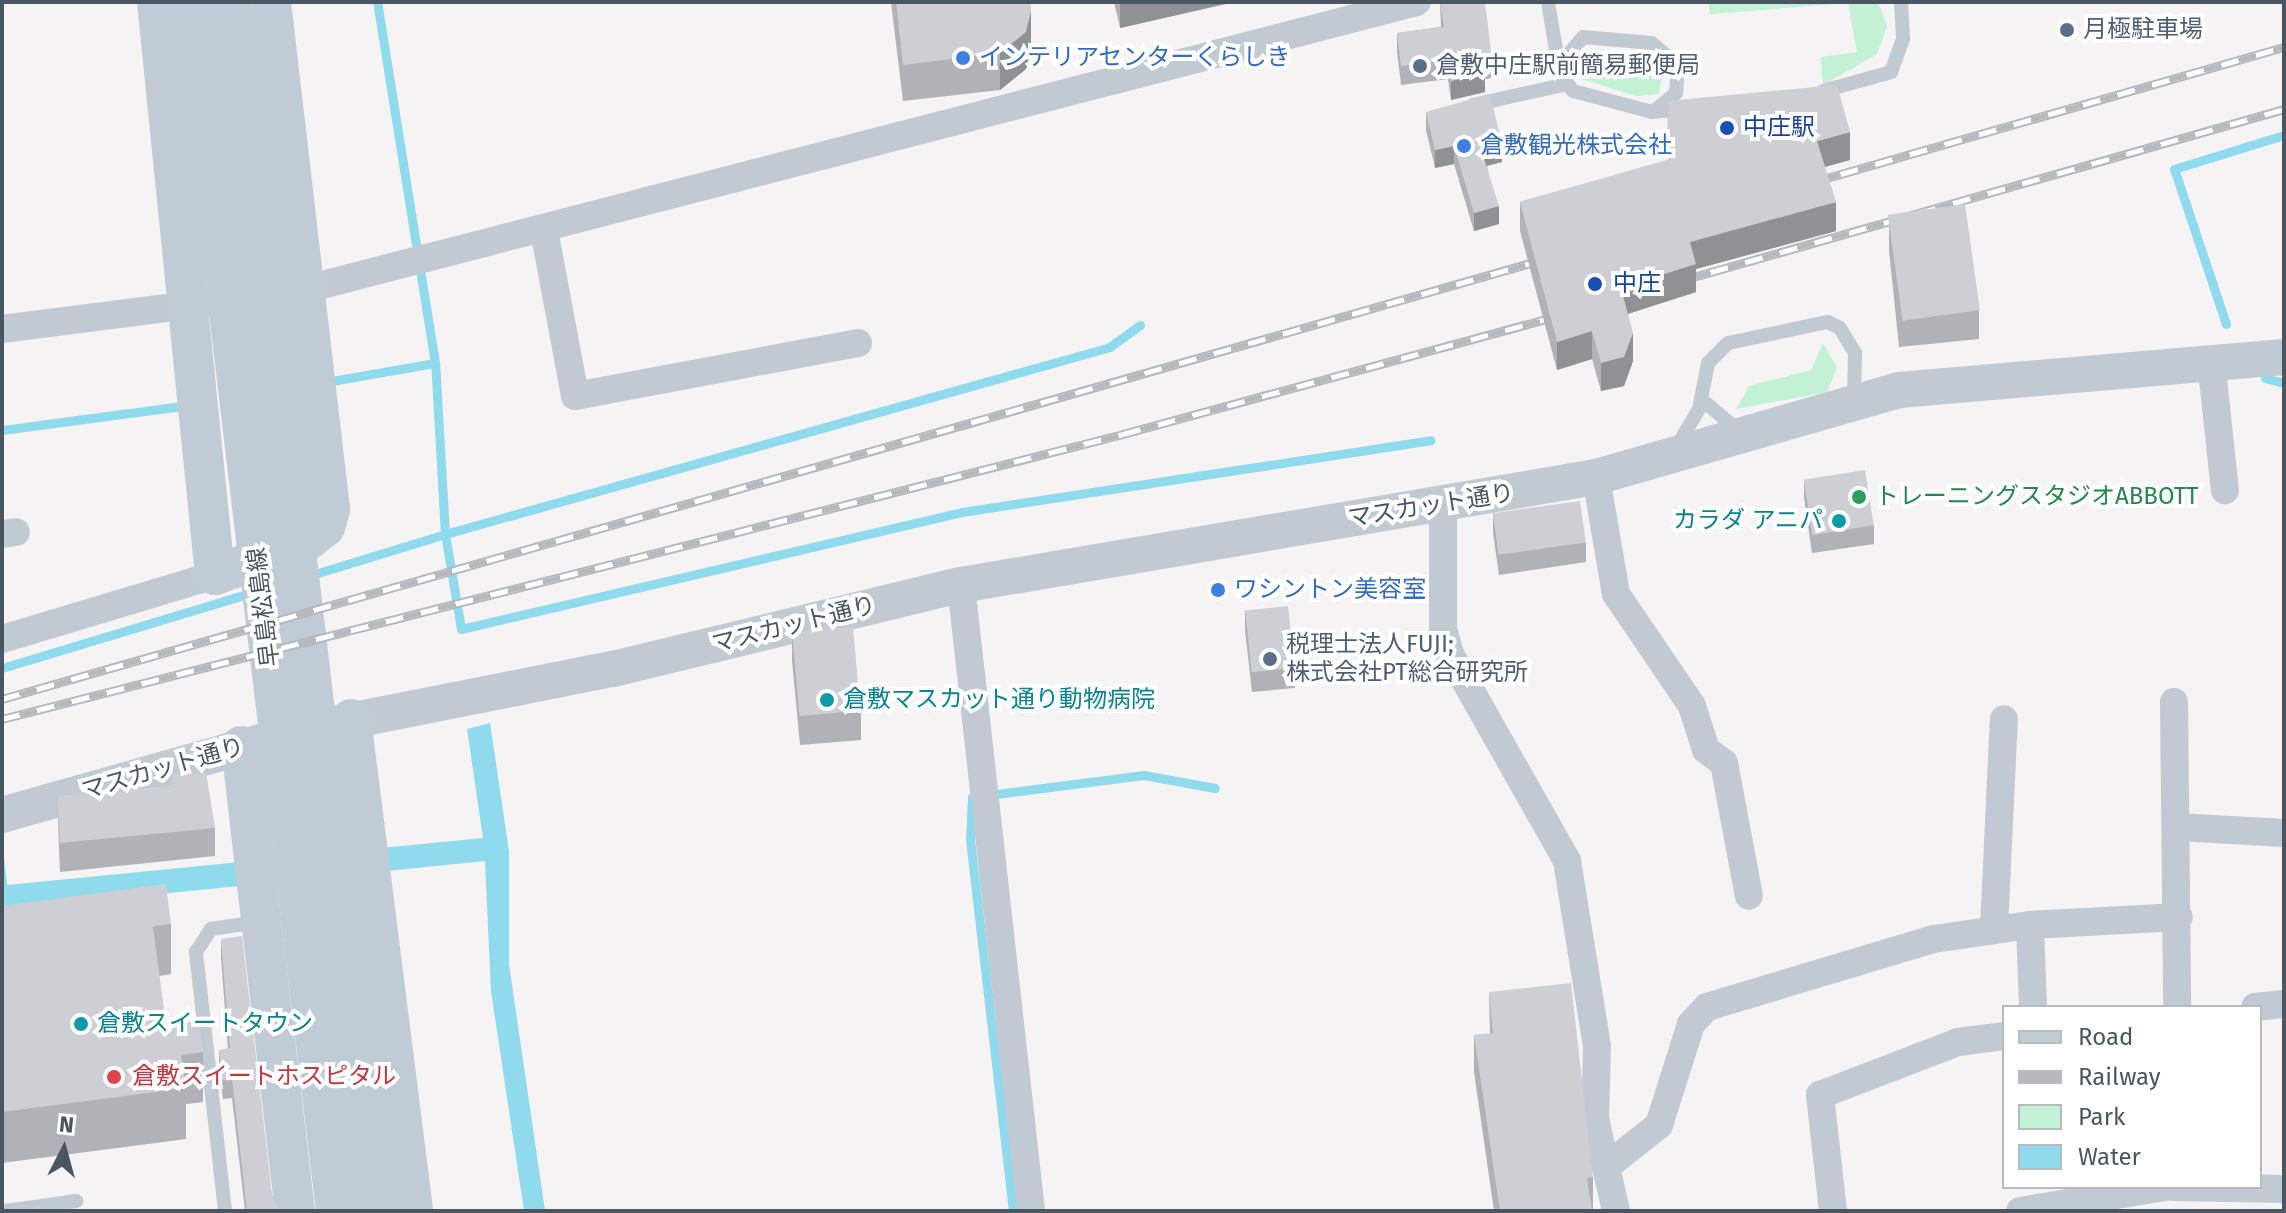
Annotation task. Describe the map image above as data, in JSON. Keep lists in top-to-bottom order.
{
  "streets": {
    "main road": ["早島松島線"],
    "street": ["マスカット通り"]
  },
  "places": [
    "月極駐車場",
    "インテリアセンターくらしき",
    "倉敷中庄駅前簡易郵便局",
    "中庄駅",
    "倉敷観光株式会社",
    "中庄",
    "トレーニングスタジオABBOTT",
    "カラダ アニパ",
    "ワシントン美容室",
    "税理士法人FUJI; 株式会社PT総合研究所",
    "倉敷マスカット通り動物病院",
    "倉敷スイートタウン",
    "倉敷スイートホスピタル"
  ],
  "legend": [
    "Road",
    "Railway",
    "Park",
    "Water"
  ],
  "north": "top"
}
